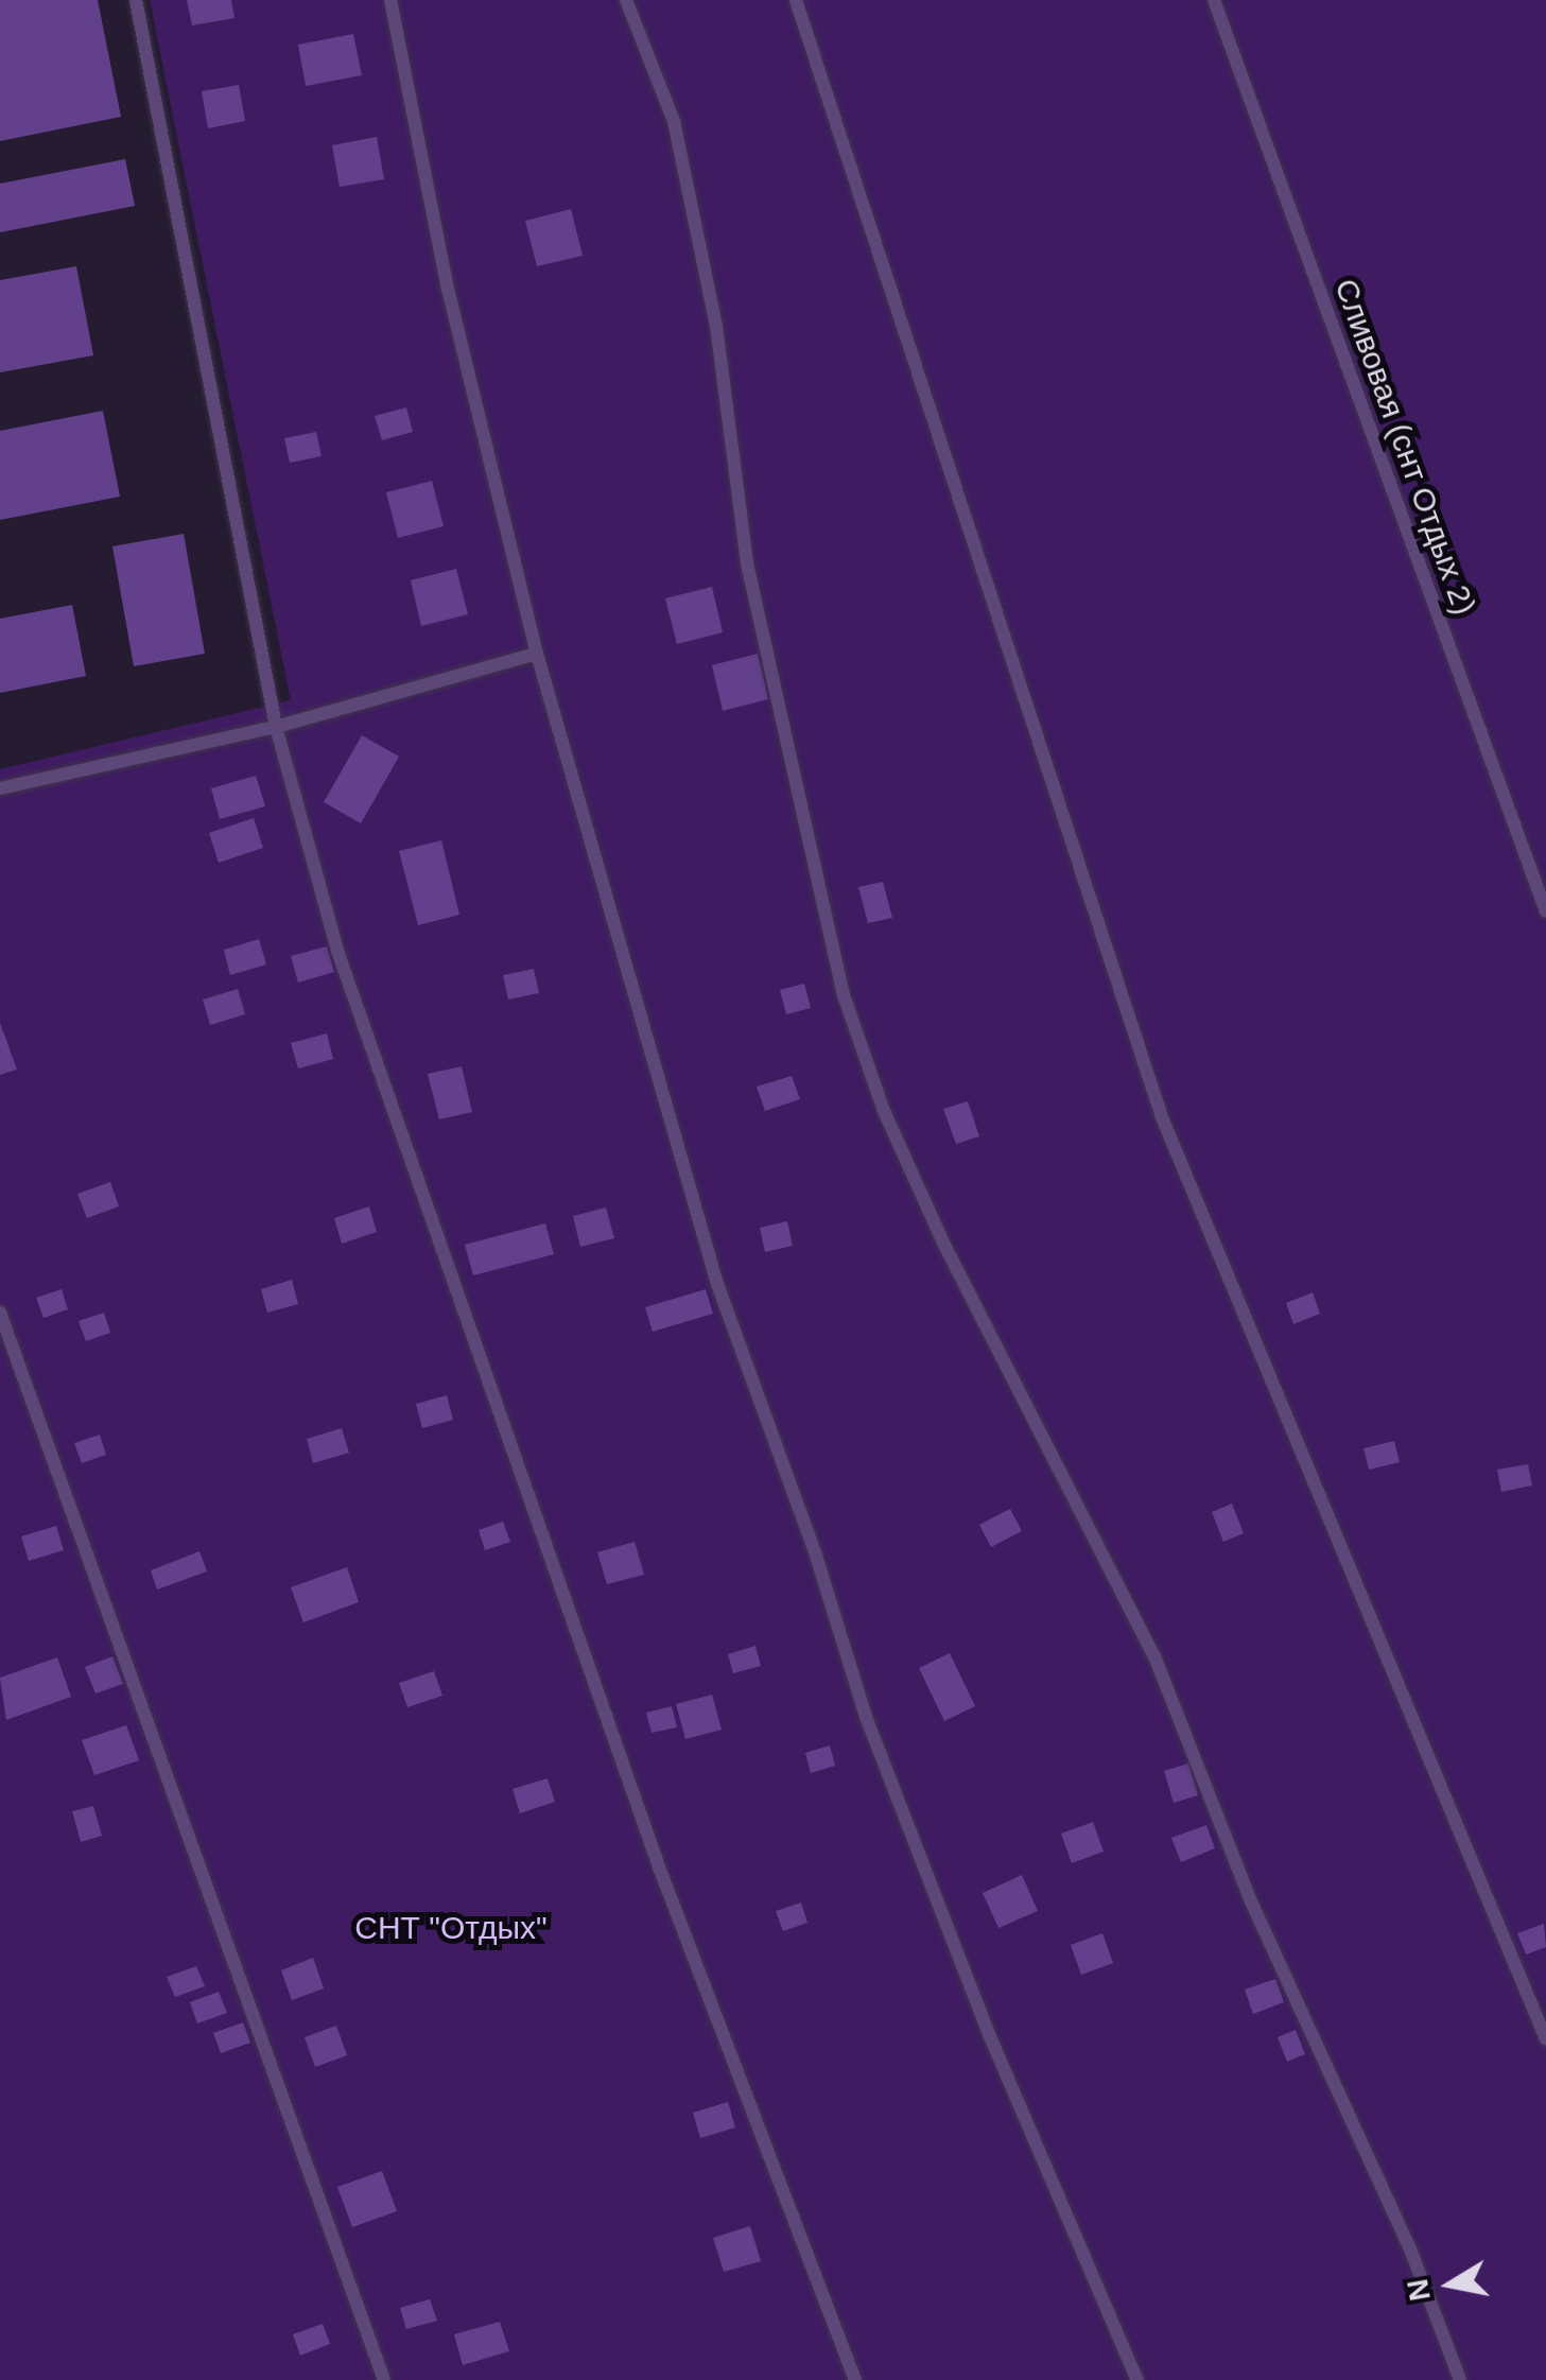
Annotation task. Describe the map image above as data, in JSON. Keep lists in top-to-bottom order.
{
  "streets": {
    "lane": ["Сливовая (снт Отдых 2)"]
  },
  "parks": ["СНТ \"Отдых\""],
  "north": "left"
}
